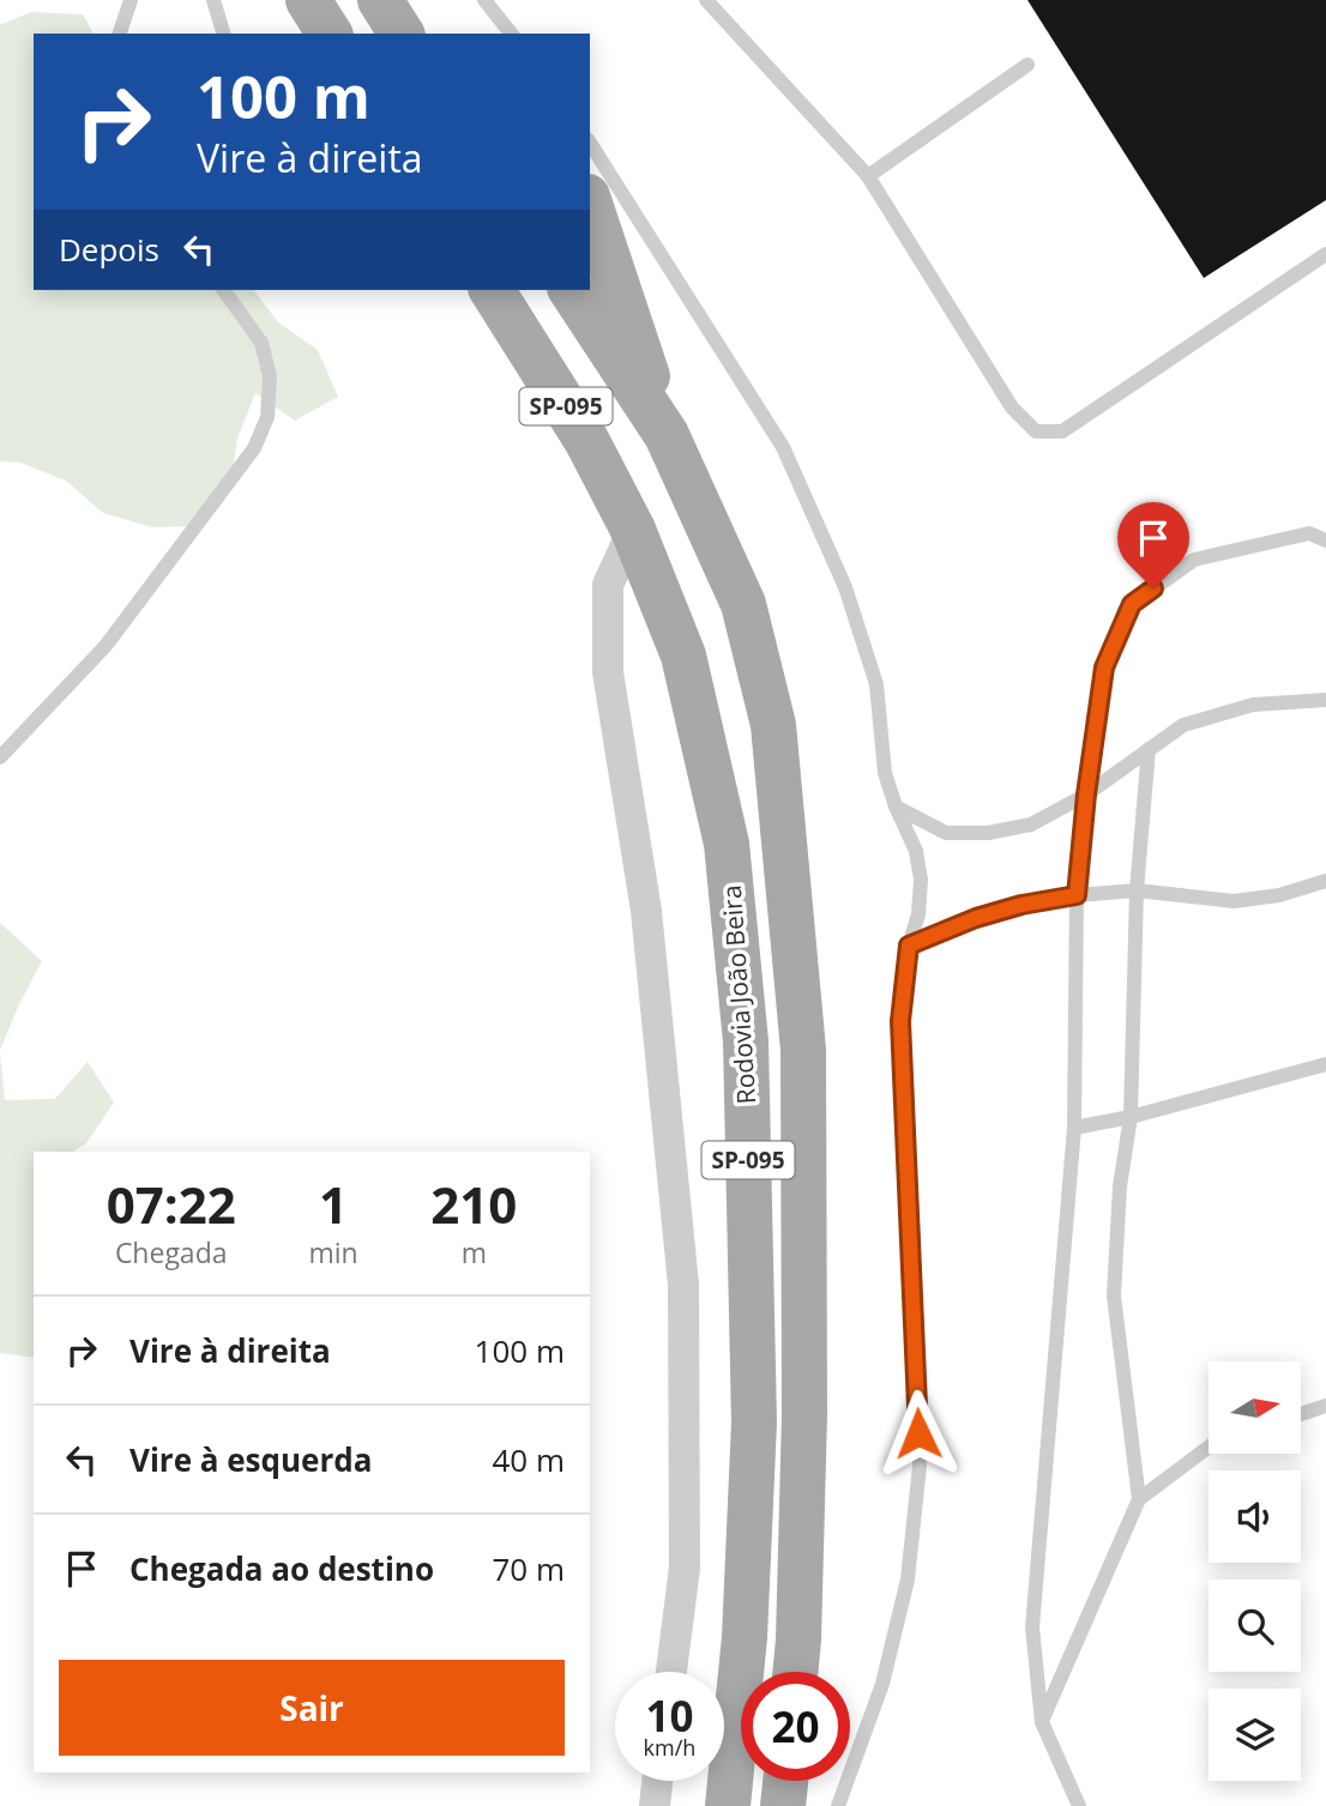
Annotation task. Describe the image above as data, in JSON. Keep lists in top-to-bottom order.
{
  "streets": {
    "main road": ["SP-095", "Rodovia João Beira"]
  },
  "north": "right",
  "page": {
    "turn": ["100 m", "Vire à direita"],
    "then": "Depois",
    "eta": [
      "07:22",
      "Chegada",
      "1",
      "min",
      "210",
      "m"
    ],
    "list": [
      {
        "name": "Vire à direita",
        "value": "100 m"
      },
      {
        "name": "Vire à esquerda",
        "value": "40 m"
      },
      {
        "name": "Chegada ao destino",
        "value": "70 m"
      }
    ],
    "buttons": "Sair",
    "speed": "10 km/h",
    "limit": "20"
  }
}
